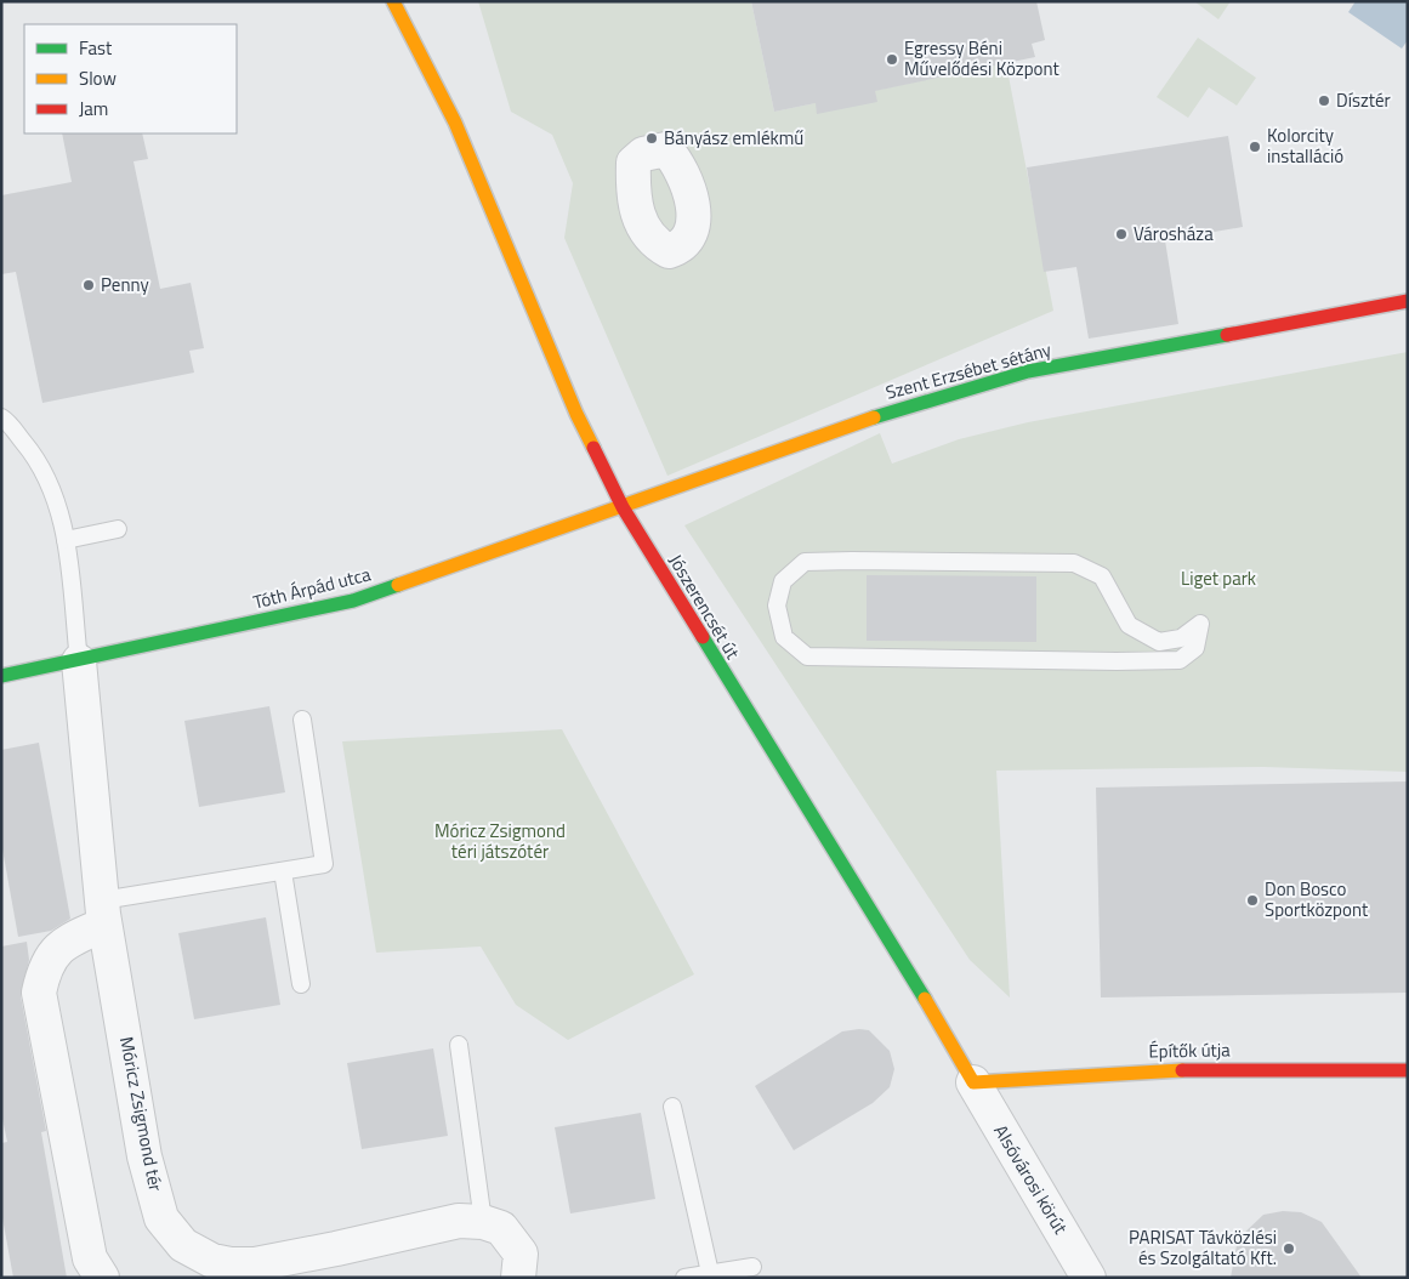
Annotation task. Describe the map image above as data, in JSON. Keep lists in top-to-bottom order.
{
  "streets": {
    "street": [
      "Szent Erzsébet sétány",
      "Tóth Árpád utca",
      "Jószerencsét út",
      "Építők útja",
      "Móricz Zsigmond tér",
      "Alsóvárosi körút"
    ]
  },
  "crossings": [
    ["Szent Erzsébet sétány", "Tóth Árpád utca"],
    ["Szent Erzsébet sétány", "Jószerencsét út"],
    ["Tóth Árpád utca", "Jószerencsét út"],
    ["Tóth Árpád utca", "Móricz Zsigmond tér"],
    ["Jószerencsét út", "Építők útja"],
    ["Jószerencsét út", "Alsóvárosi körút"],
    ["Építők útja", "Alsóvárosi körút"]
  ],
  "parks": ["Liget park", "Móricz Zsigmond téri játszótér"],
  "places": [
    "Egressy Béni Művelődési Központ",
    "Dísztér",
    "Bányász emlékmű",
    "Kolorcity installáció",
    "Városháza",
    "Penny",
    "Don Bosco Sportközpont",
    "PARISAT Távközlési és Szolgáltató Kft."
  ],
  "legend": ["Fast", "Slow", "Jam"]
}
